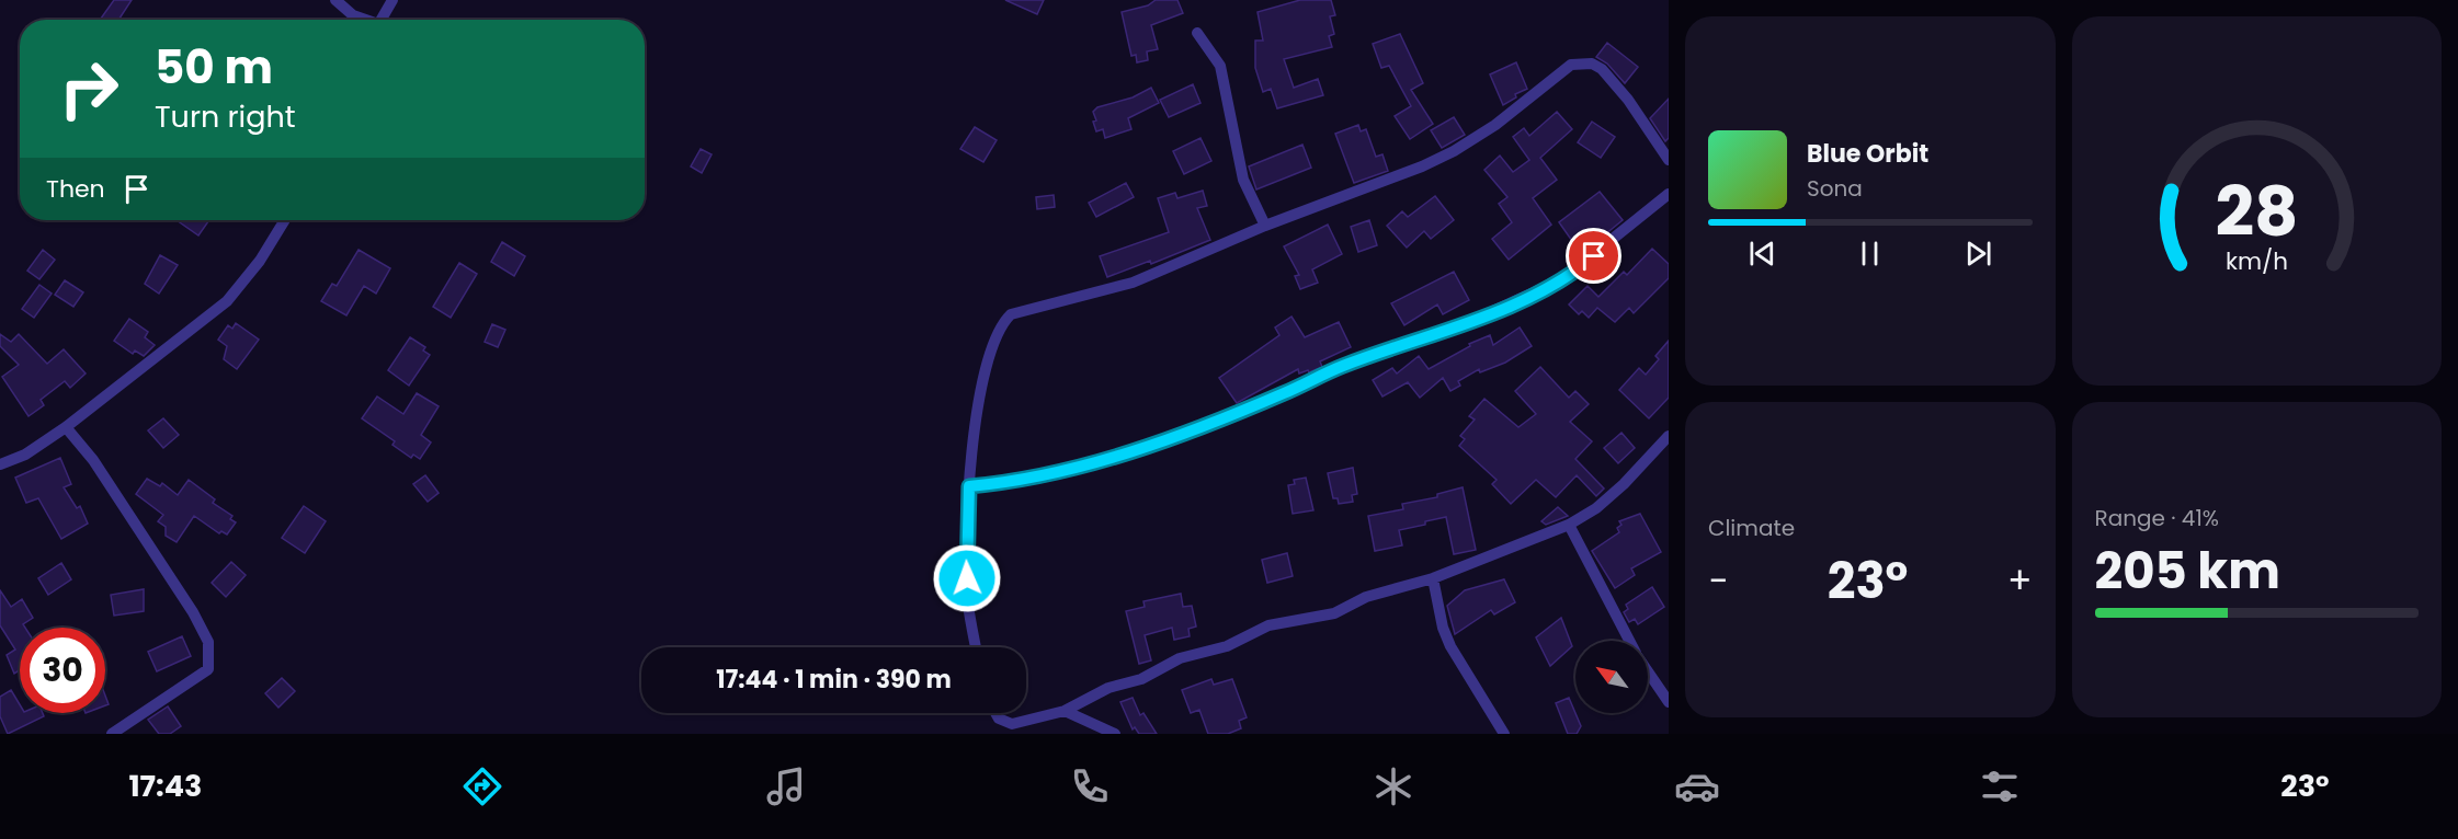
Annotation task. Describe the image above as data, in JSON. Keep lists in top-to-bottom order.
{
  "north": "top left",
  "page": {
    "turn": ["50 m", "Turn right"],
    "song": ["Blue Orbit", "Sona"],
    "then": "Then",
    "tile": [
      "Climate",
      ["Range · 41%", "205 km"]
    ],
    "heat": ["−", "23°", "+"],
    "limit": "30",
    "trip": "17:44 · 1 min · 390 m",
    "tabs": ["17:43", "23°"],
    "gauge": ["28", "km/h"]
  }
}
